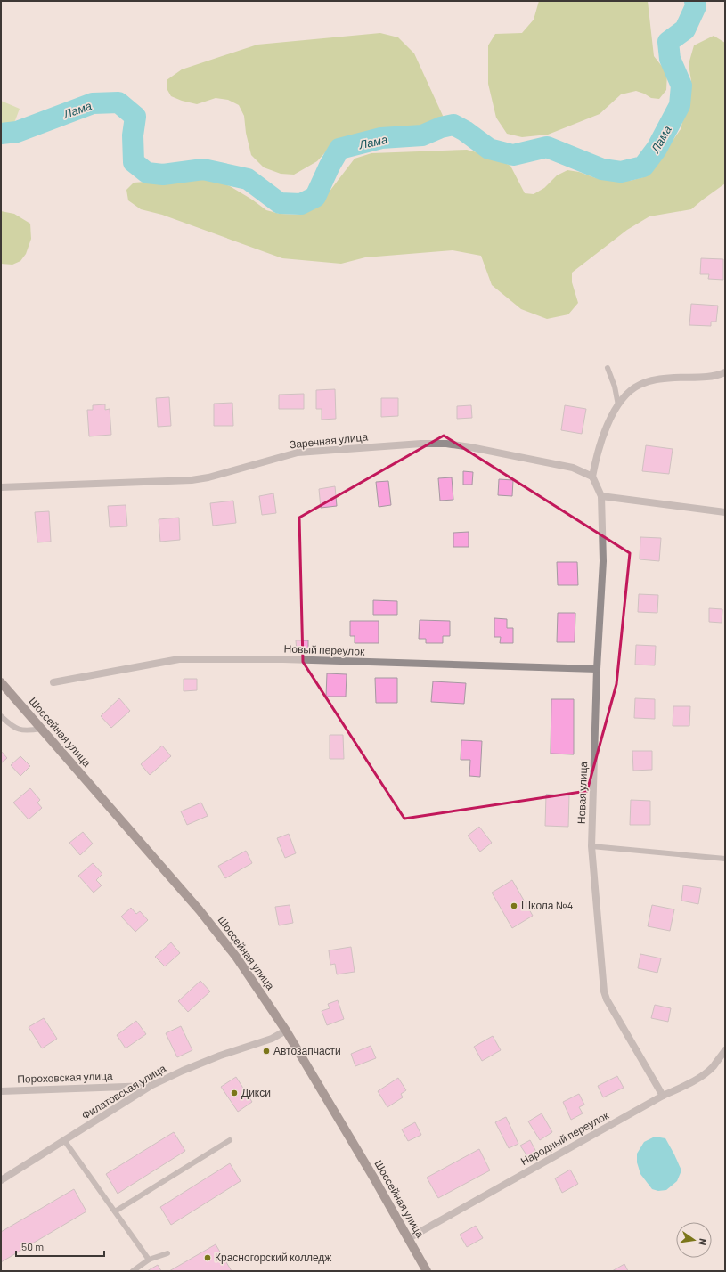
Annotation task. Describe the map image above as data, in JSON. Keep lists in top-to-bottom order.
{
  "streets": {
    "main road": ["Шоссейная улица"],
    "street": [
      "Заречная улица",
      "Новый переулок",
      "Новая улица",
      "Пороховская улица",
      "Филатовская улица",
      "Народный переулок"
    ]
  },
  "crossings": [
    ["Заречная улица", "Новая улица"],
    ["Новый переулок", "Новая улица"],
    ["Шоссейная улица", "Филатовская улица"],
    ["Шоссейная улица", "Народный переулок"],
    ["Новая улица", "Народный переулок"],
    ["Пороховская улица", "Филатовская улица"]
  ],
  "water": ["Лама"],
  "places": [
    "Школа №4",
    "Автозапчасти",
    "Дикси",
    "Красногорский колледж"
  ],
  "scale_bar": "50 m",
  "north": "right"
}
